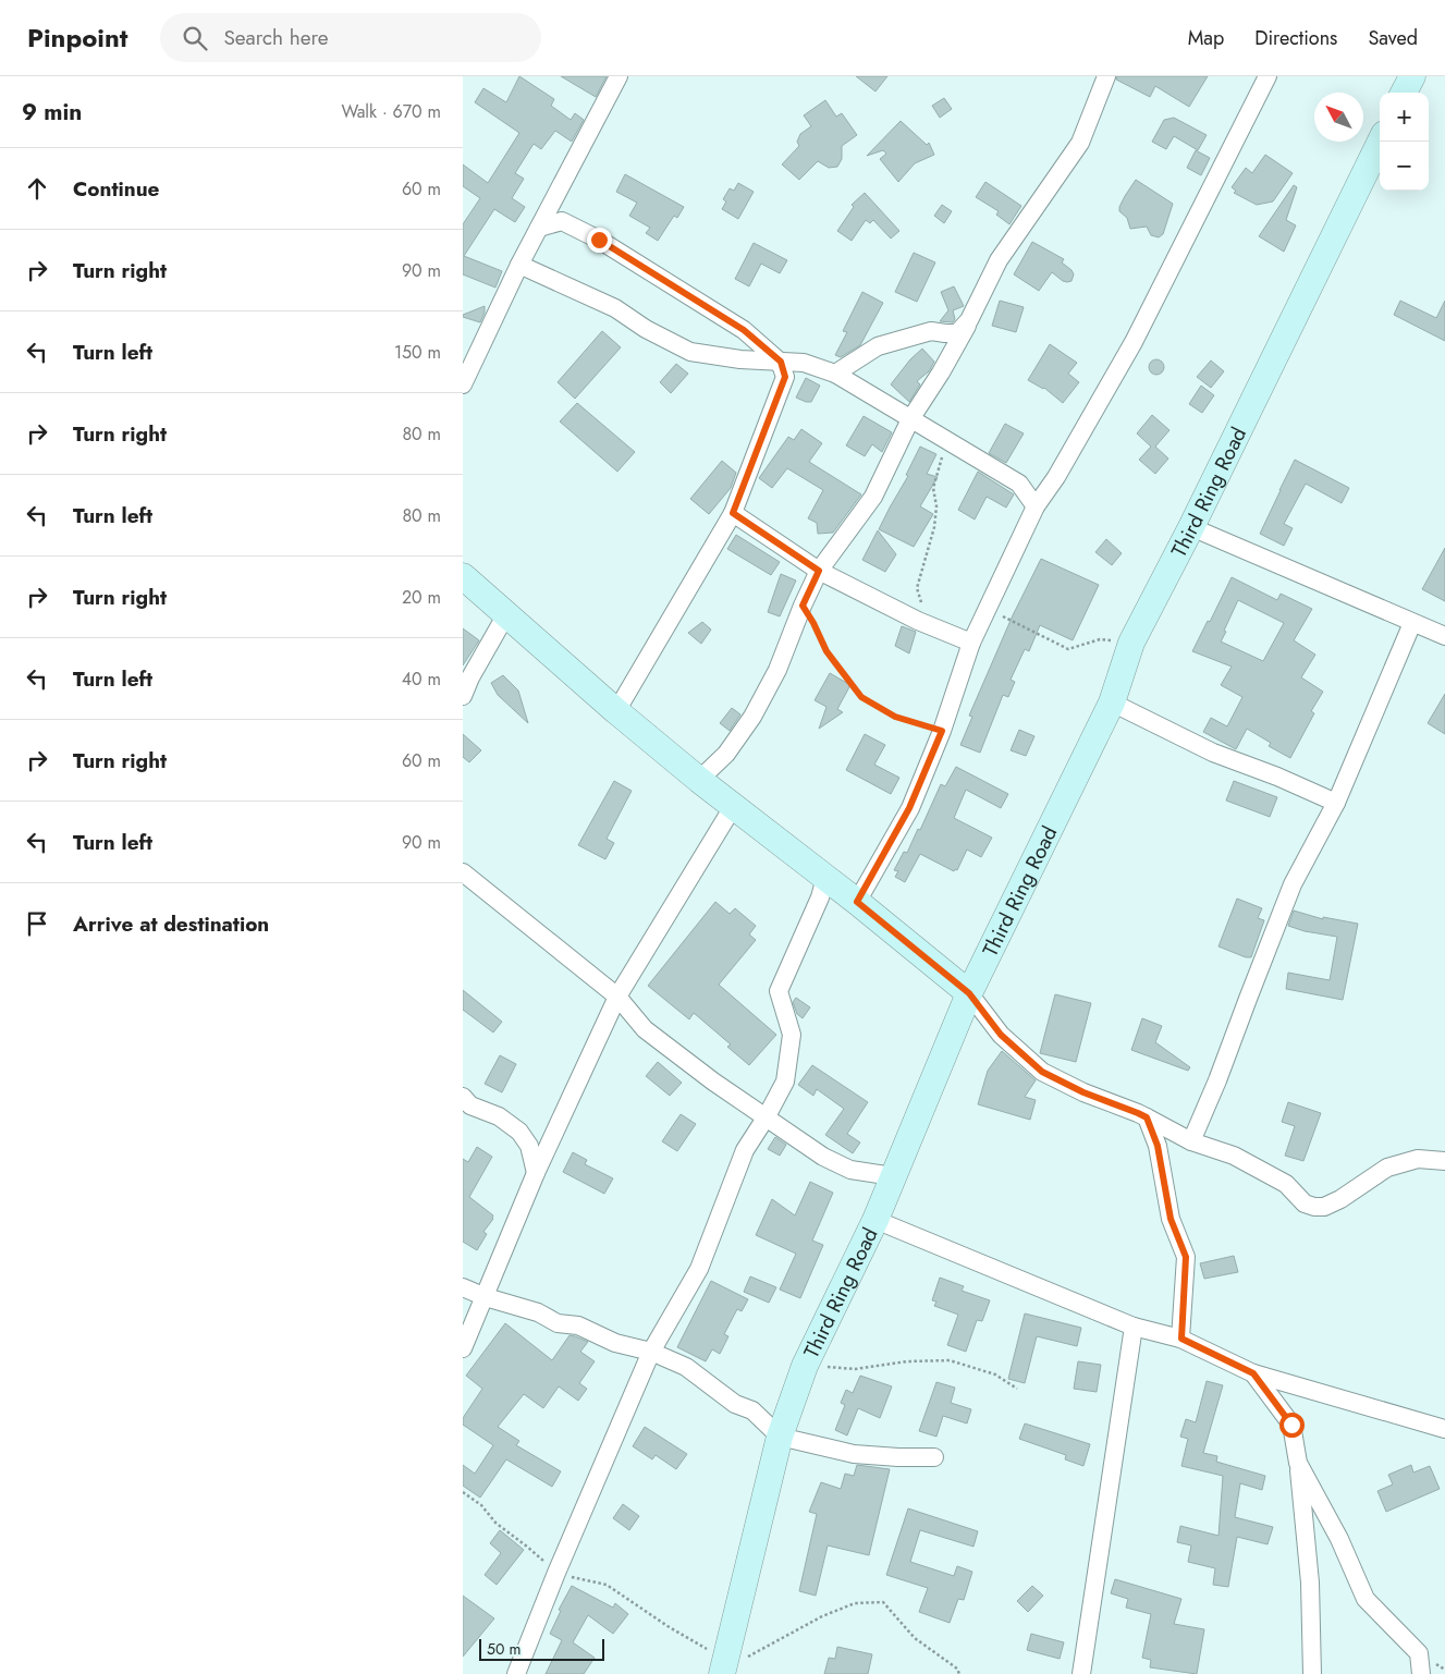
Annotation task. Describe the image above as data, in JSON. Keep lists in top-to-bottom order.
{
  "streets": {
    "street": ["Third Ring Road"]
  },
  "scale_bar": "50 m",
  "north": "top left",
  "page": {
    "header": "Pinpoint",
    "search": "Search here",
    "nav": ["Map", "Directions", "Saved"],
    "heading": ["9 min", "Walk · 670 m"],
    "map_buttons": ["+", "−"],
    "list": [
      ["Continue", "60 m"],
      ["Turn right", "90 m"],
      ["Turn left", "150 m"],
      ["Turn right", "80 m"],
      ["Turn left", "80 m"],
      ["Turn right", "20 m"],
      ["Turn left", "40 m"],
      ["Turn right", "60 m"],
      ["Turn left", "90 m"],
      "Arrive at destination"
    ],
    "scale": "50 m"
  }
}
